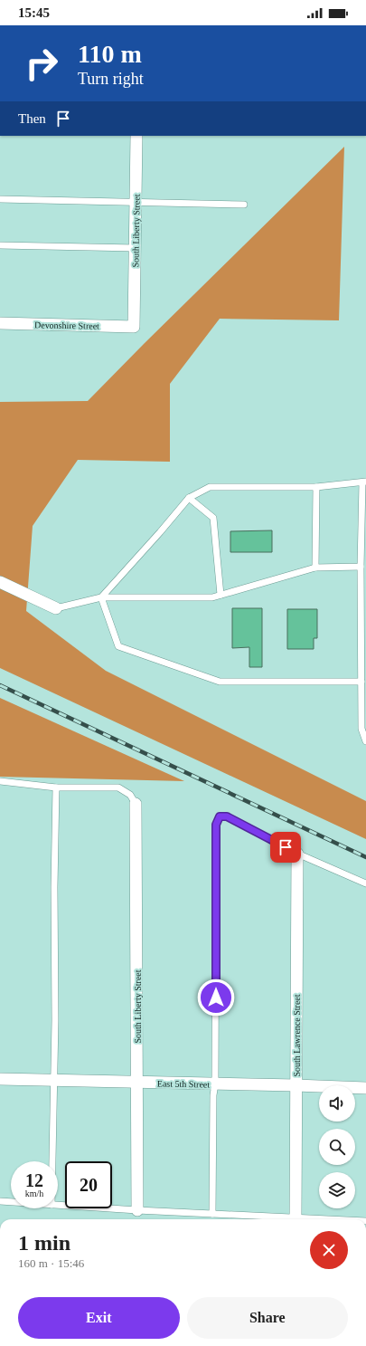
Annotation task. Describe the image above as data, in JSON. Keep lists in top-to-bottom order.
{
  "streets": {
    "street": [
      "South Liberty Street",
      "Devonshire Street",
      "South Lawrence Street",
      "East 5th Street"
    ]
  },
  "crossings": [
    ["South Liberty Street", "Devonshire Street"],
    ["South Liberty Street", "East 5th Street"],
    ["South Lawrence Street", "East 5th Street"]
  ],
  "page": {
    "status": "15:45",
    "turn": ["110 m", "Turn right"],
    "then": "Then",
    "speed": "12 km/h",
    "limit": "20",
    "heading": ["1 min", "160 m · 15:46"],
    "buttons": ["Exit", "Share"]
  }
}
